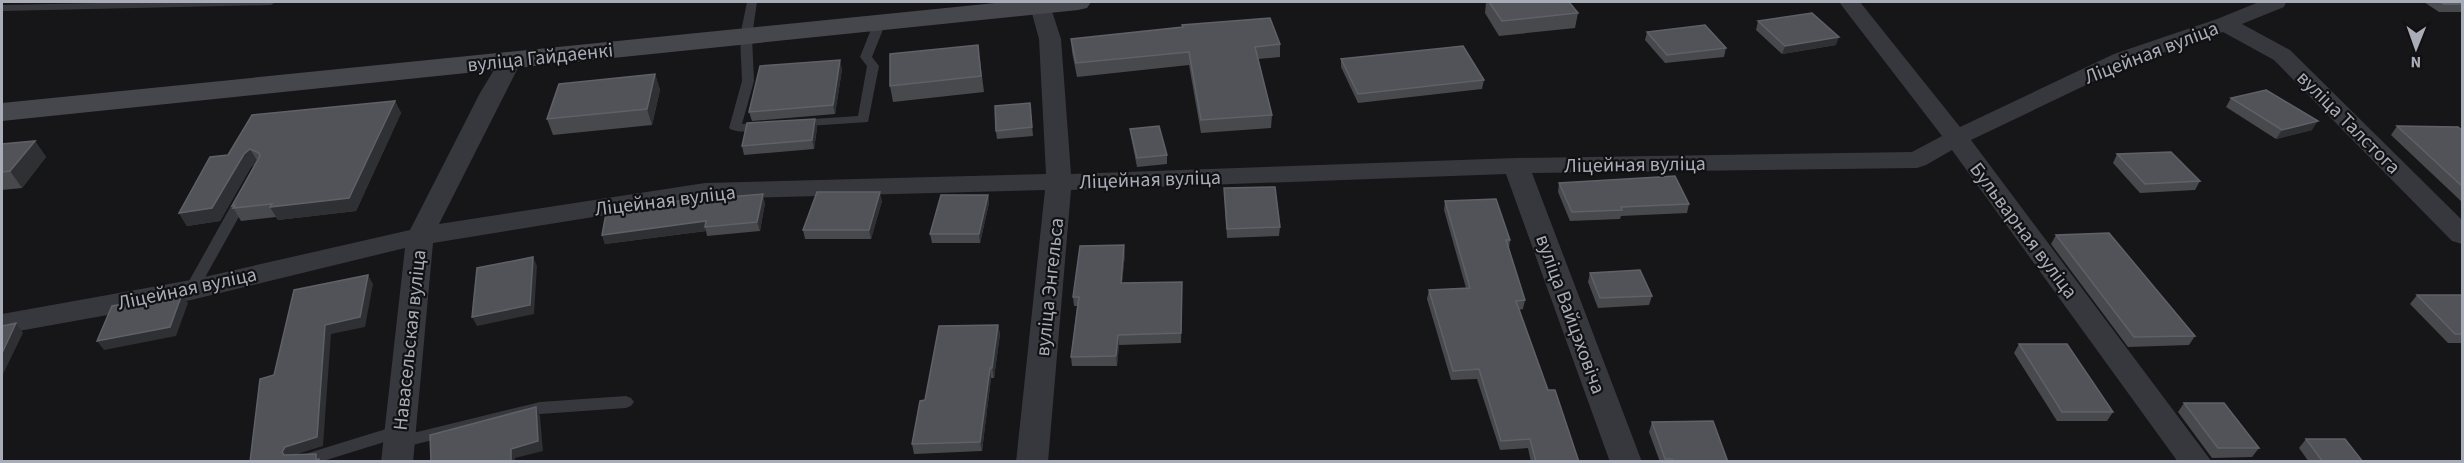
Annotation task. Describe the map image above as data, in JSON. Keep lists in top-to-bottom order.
{
  "streets": {
    "street": [
      "Ліцейная вуліца",
      "вуліца Гайдаенкі",
      "вуліца Талстога",
      "Бульварная вуліца",
      "вуліца Энгельса",
      "вуліца Вайцэховіча",
      "Навасельская вуліца"
    ]
  },
  "crossings": [
    ["Ліцейная вуліца", "вуліца Талстога"],
    ["Ліцейная вуліца", "Бульварная вуліца"],
    ["Ліцейная вуліца", "вуліца Энгельса"],
    ["Ліцейная вуліца", "вуліца Вайцэховіча"],
    ["Ліцейная вуліца", "Навасельская вуліца"],
    ["вуліца Гайдаенкі", "вуліца Энгельса"],
    ["вуліца Гайдаенкі", "Навасельская вуліца"]
  ],
  "north": "bottom"
}
